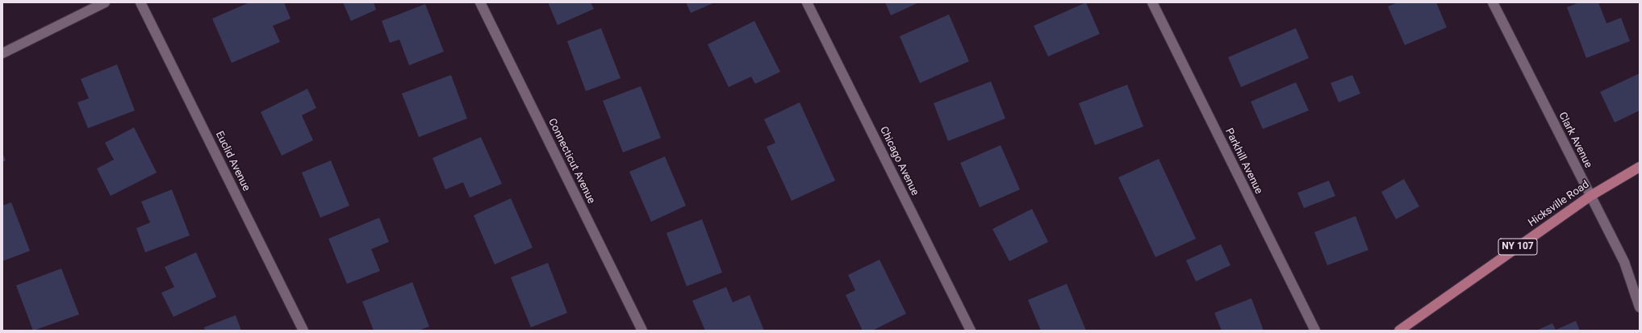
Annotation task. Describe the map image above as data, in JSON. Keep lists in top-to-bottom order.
{
  "streets": {
    "main road": ["Hicksville Road", "NY 107"],
    "street": [
      "Clark Avenue",
      "Euclid Avenue",
      "Connecticut Avenue",
      "Chicago Avenue",
      "Parkhill Avenue"
    ]
  },
  "crossings": [
    ["Clark Avenue", "Hicksville Road"]
  ]
}
